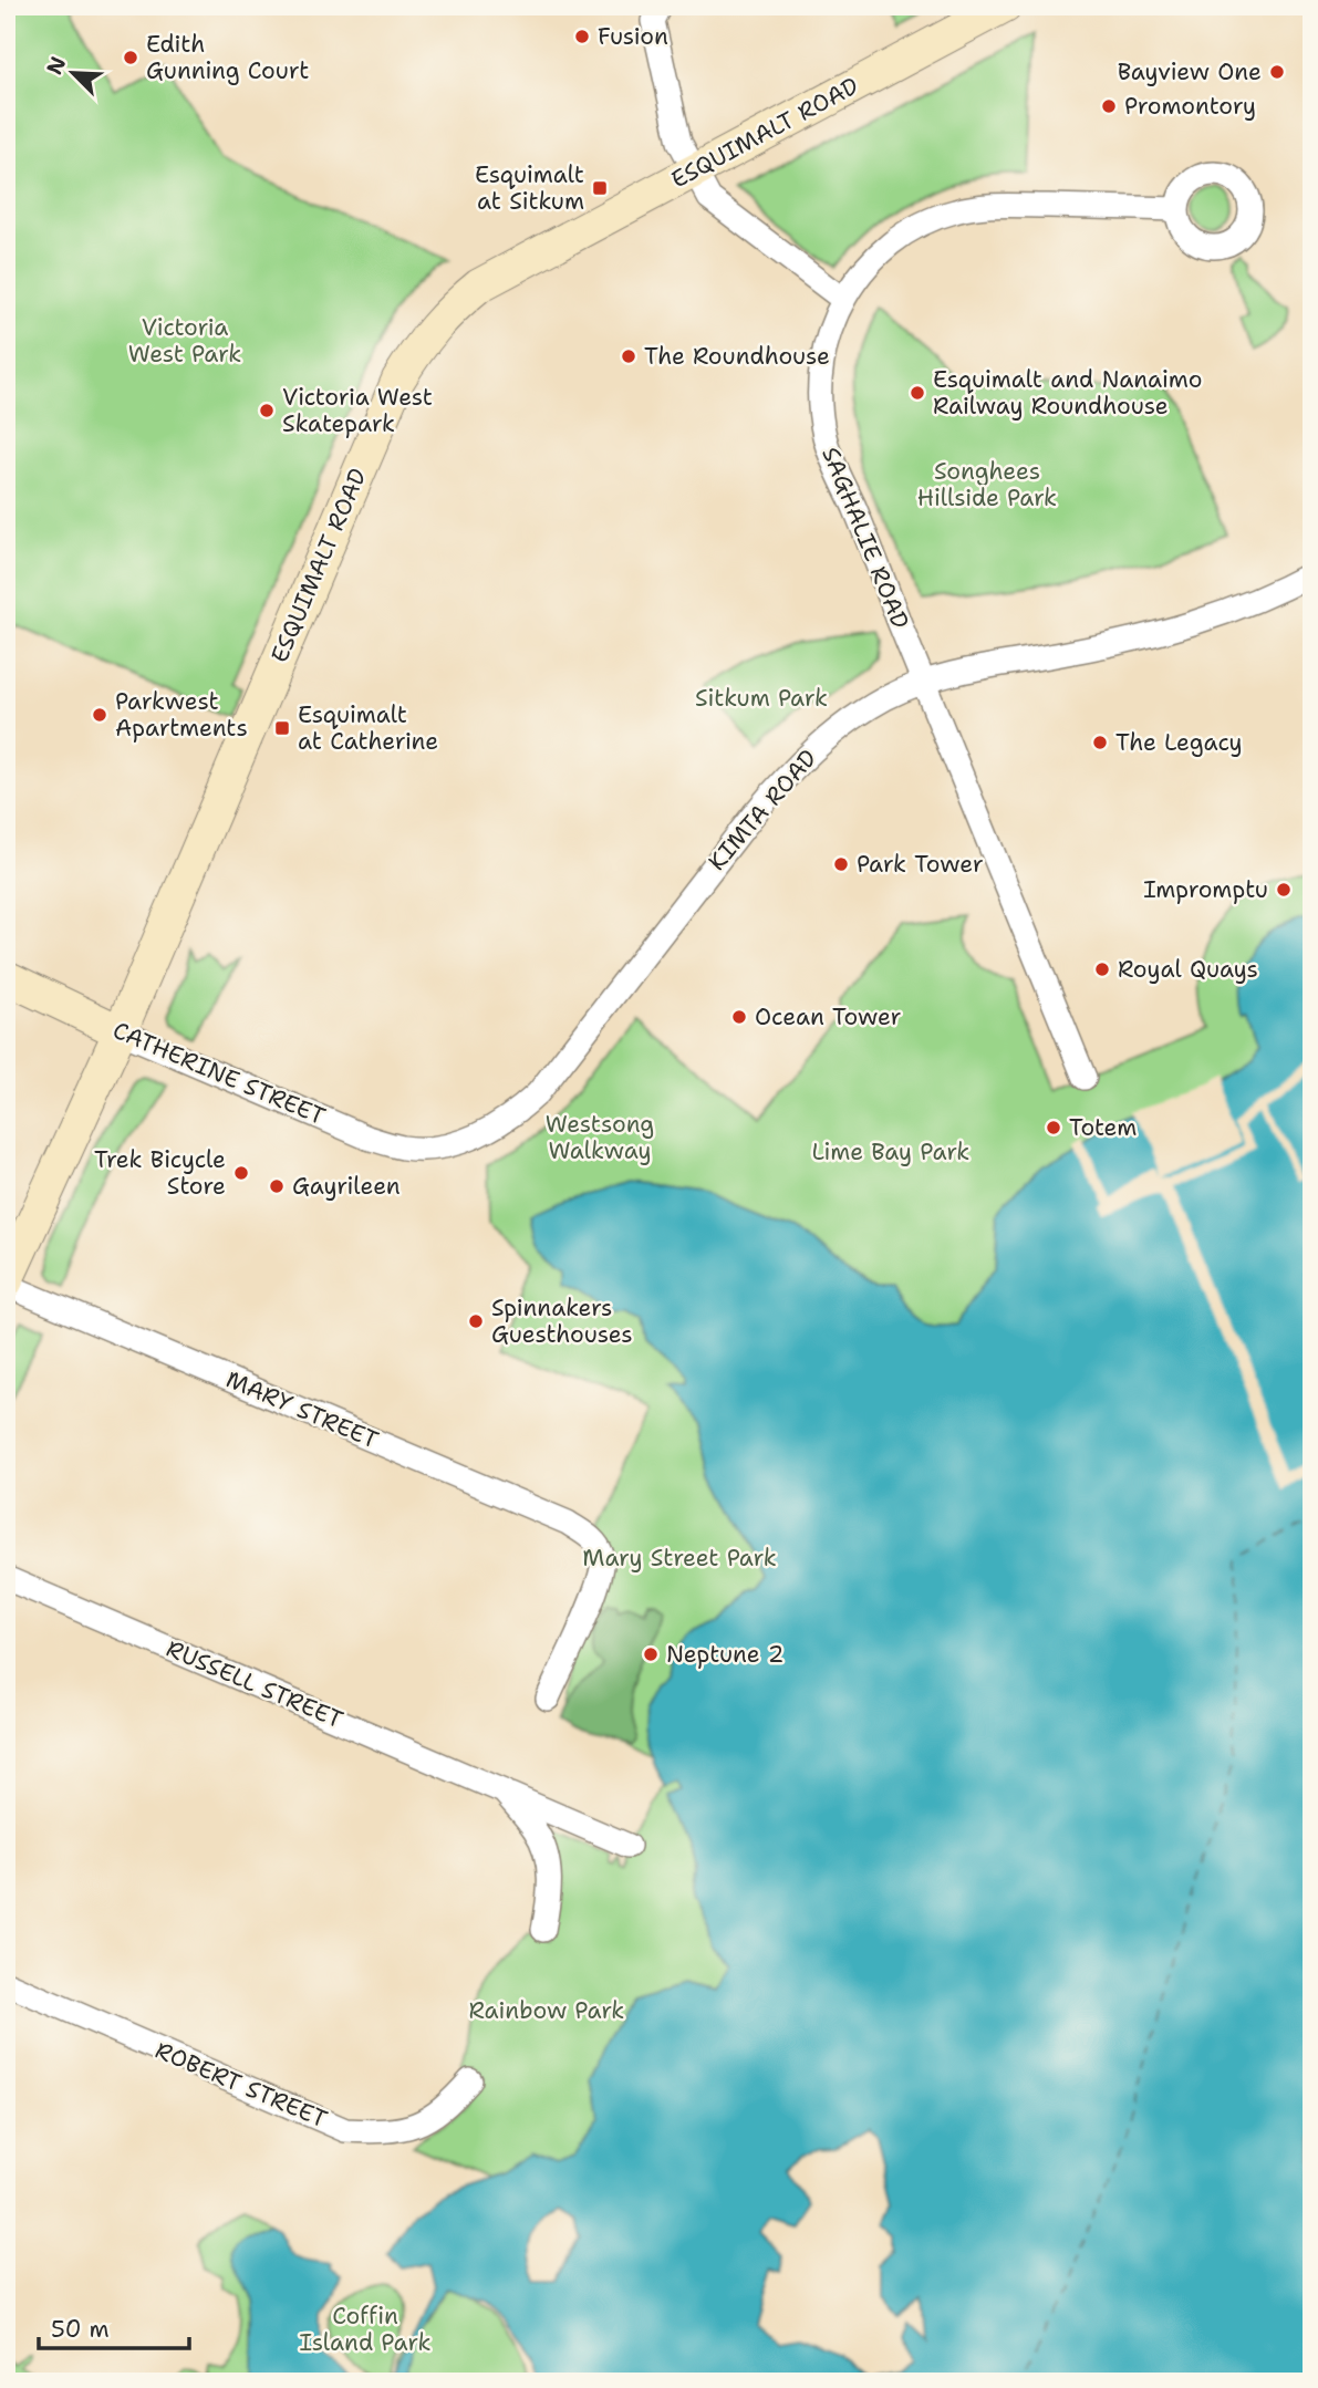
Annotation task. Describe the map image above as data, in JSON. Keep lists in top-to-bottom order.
{
  "streets": {
    "main road": ["ESQUIMALT ROAD", "CATHERINE STREET"],
    "street": [
      "SAGHALIE ROAD",
      "KIMTA ROAD",
      "MARY STREET",
      "RUSSELL STREET",
      "ROBERT STREET"
    ]
  },
  "crossings": [
    ["ESQUIMALT ROAD", "CATHERINE STREET"],
    ["ESQUIMALT ROAD", "MARY STREET"],
    ["SAGHALIE ROAD", "KIMTA ROAD"],
    ["KIMTA ROAD", "CATHERINE STREET"]
  ],
  "parks": [
    "Victoria West Park",
    "Songhees Hillside Park",
    "Sitkum Park",
    "Westsong Walkway",
    "Lime Bay Park",
    "Mary Street Park",
    "Rainbow Park",
    "Coffin Island Park"
  ],
  "places": {
    "other": [
      "Fusion",
      "Edith Gunning Court",
      "Bayview One",
      "Promontory",
      "The Roundhouse",
      "Esquimalt and Nanaimo Railway Roundhouse",
      "Victoria West Skatepark",
      "Parkwest Apartments",
      "The Legacy",
      "Park Tower",
      "Impromptu",
      "Royal Quays",
      "Ocean Tower",
      "Totem",
      "Trek Bicycle Store",
      "Gayrileen",
      "Spinnakers Guesthouses",
      "Neptune 2"
    ],
    "transit": ["Esquimalt at Sitkum", "Esquimalt at Catherine"]
  },
  "scale_bar": "50 m",
  "north": "top left"
}
